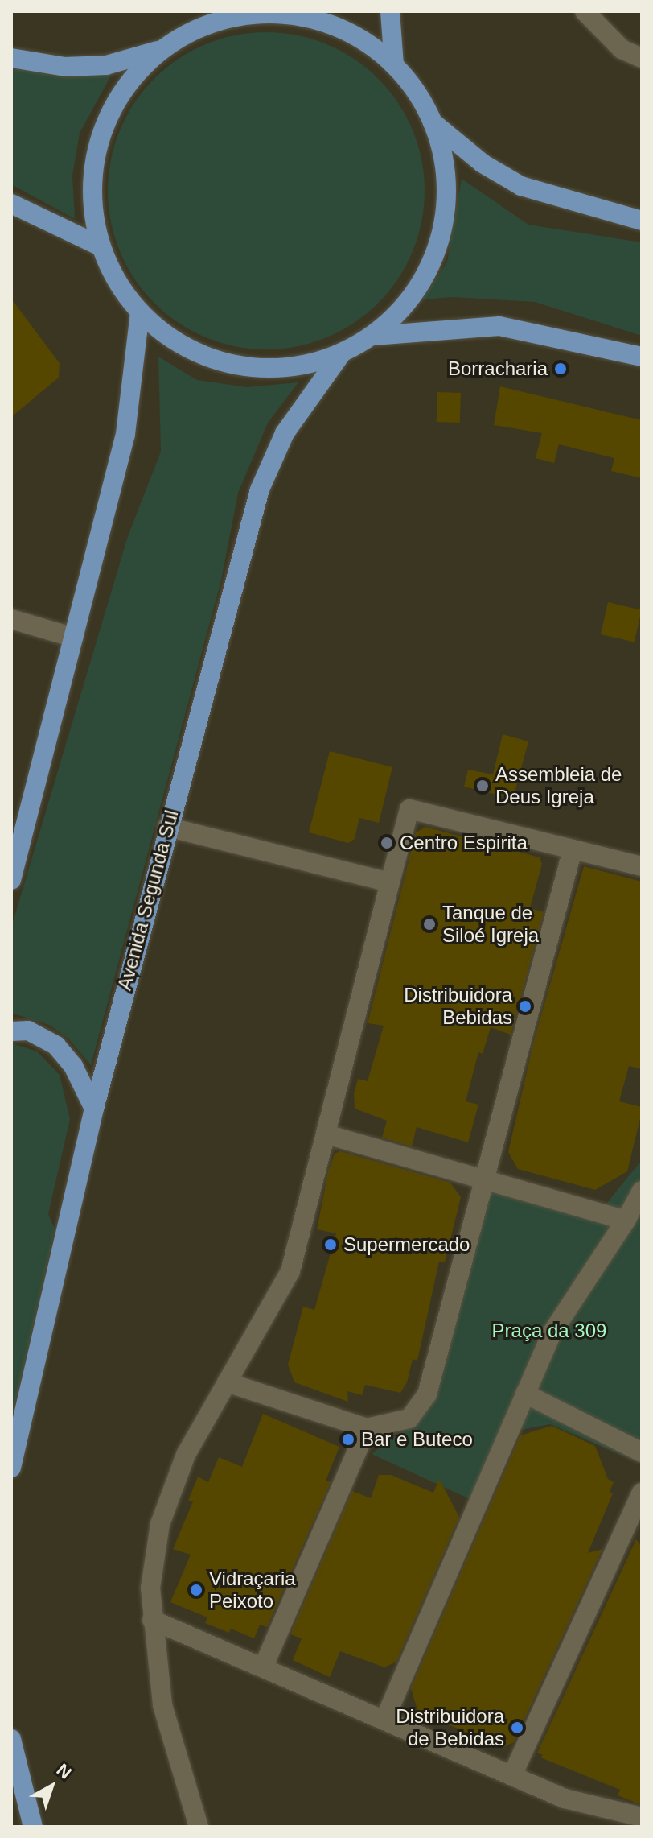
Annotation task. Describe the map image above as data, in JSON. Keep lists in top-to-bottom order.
{
  "streets": {
    "main road": ["Avenida Segunda Sul"]
  },
  "parks": ["Praça da 309"],
  "places": [
    "Borracharia",
    "Assembleia de Deus Igreja",
    "Centro Espirita",
    "Tanque de Siloé Igreja",
    "Distribuidora Bebidas",
    "Supermercado",
    "Bar e Buteco",
    "Vidraçaria Peixoto",
    "Distribuidora de Bebidas"
  ],
  "north": "top right"
}
